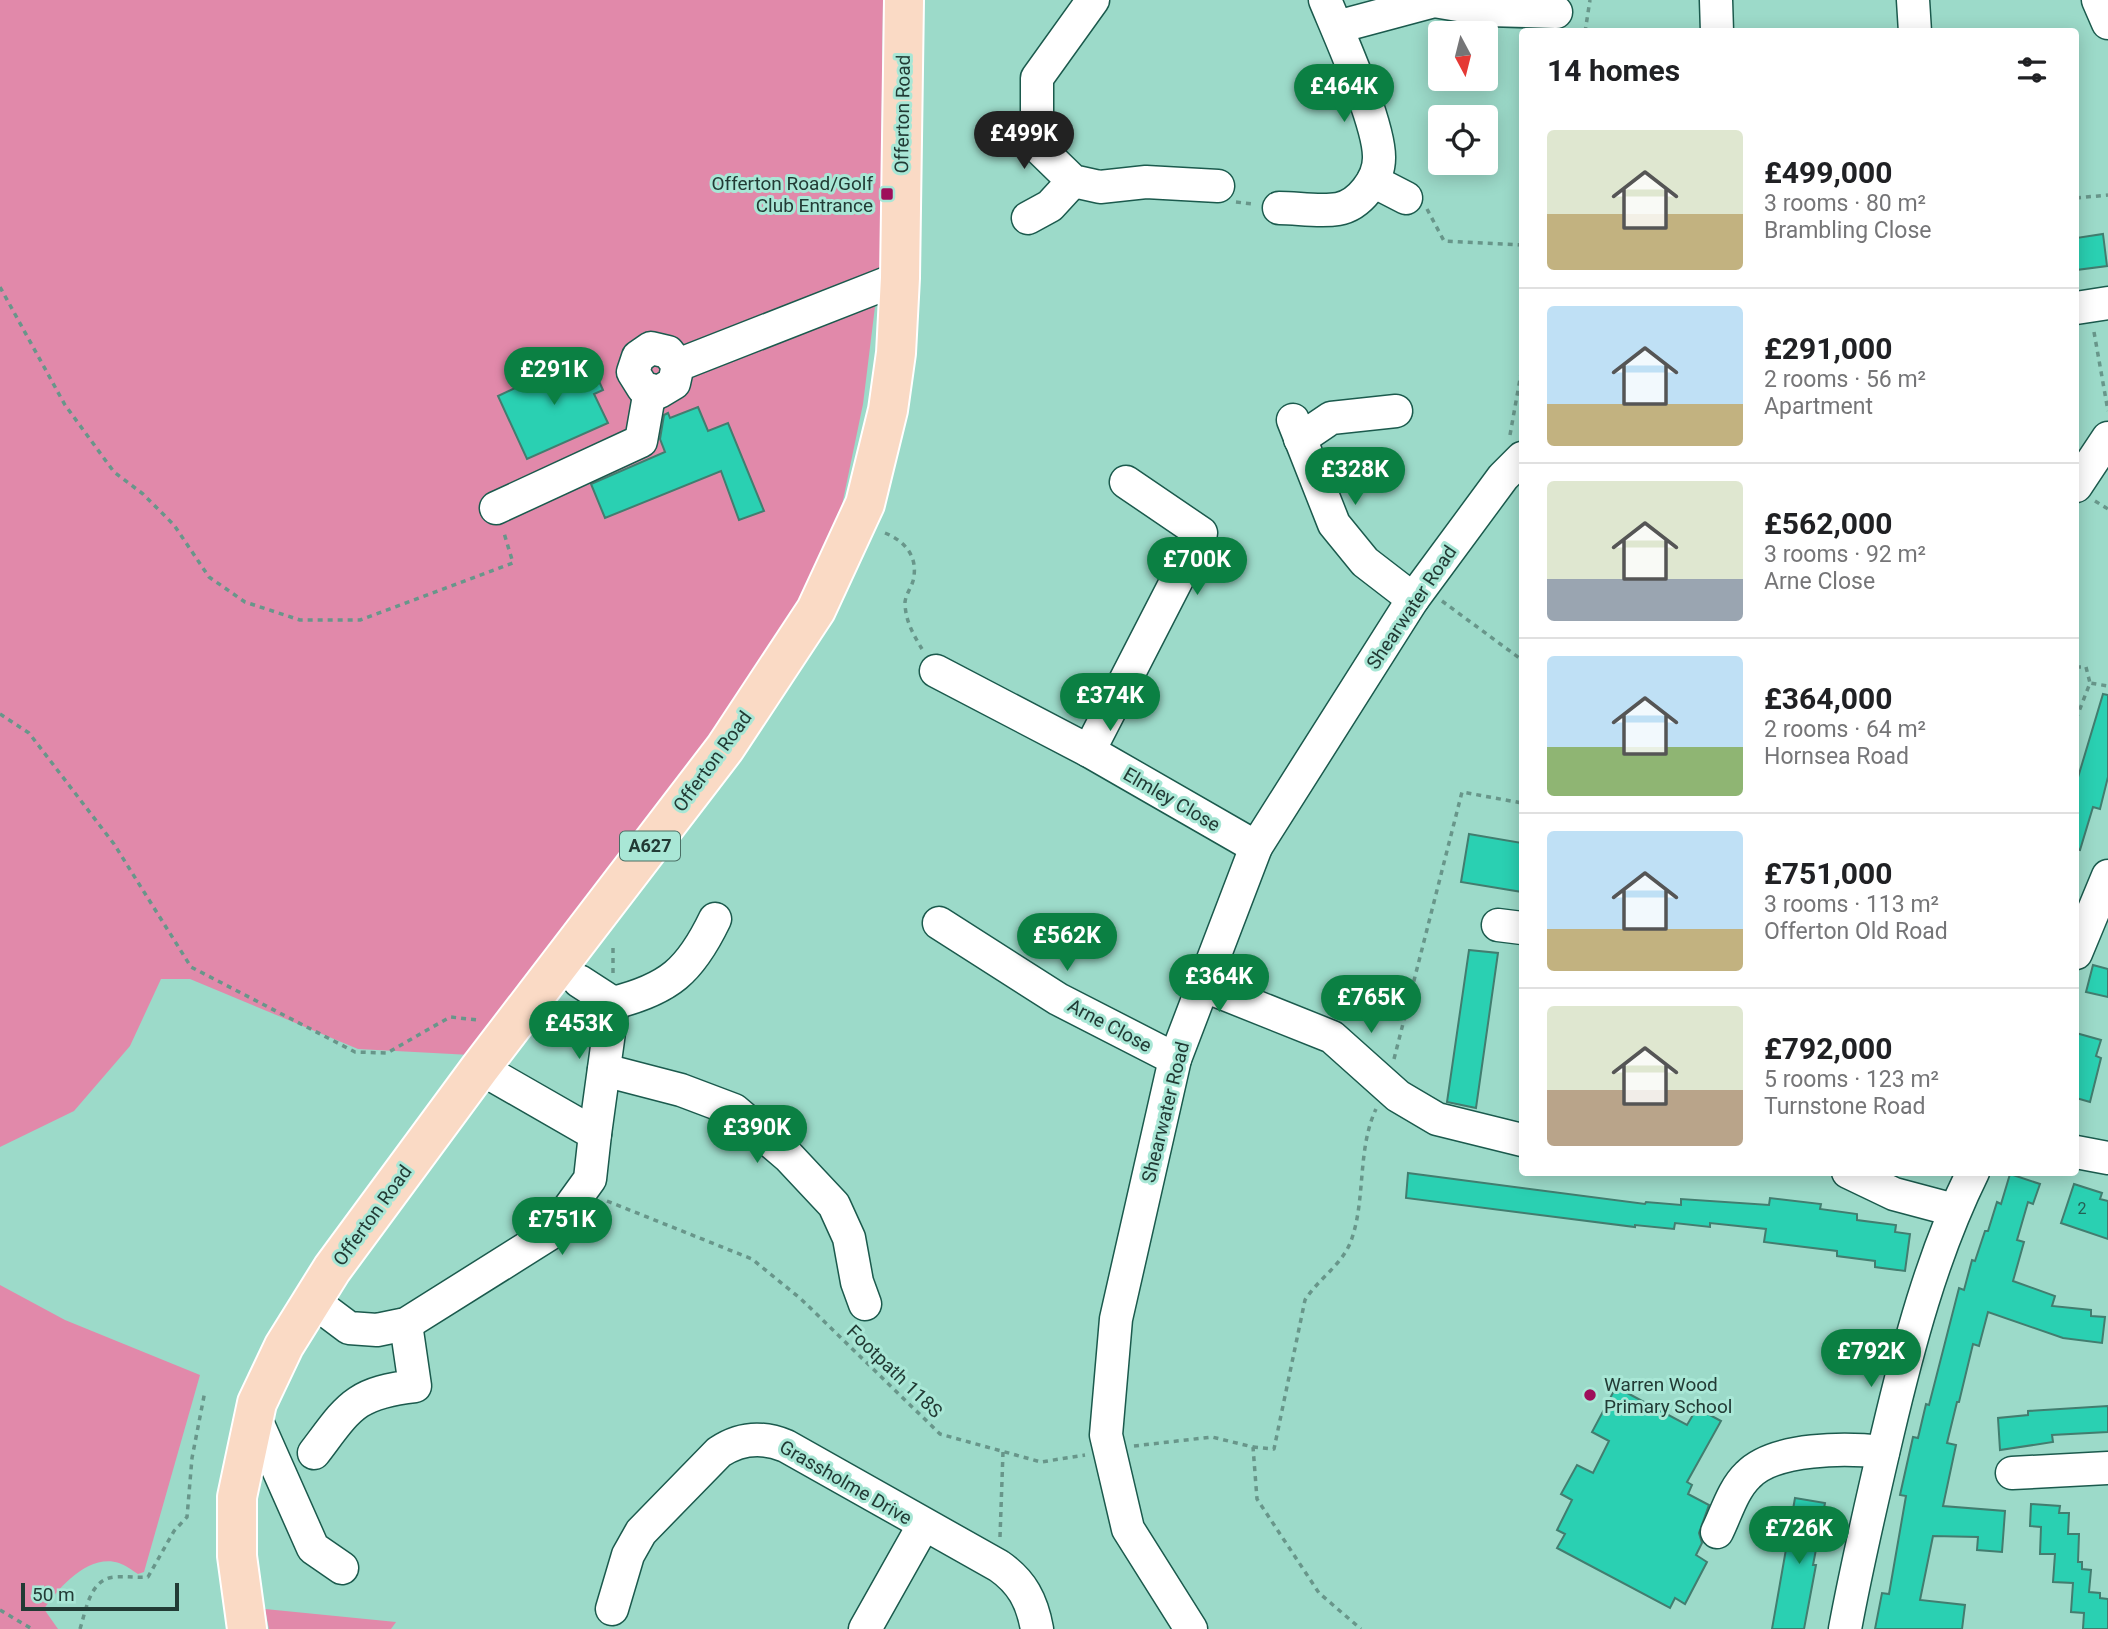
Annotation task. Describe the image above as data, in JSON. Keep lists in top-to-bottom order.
{
  "streets": {
    "main road": ["Offerton Road", "A627"],
    "street": [
      "Shearwater Road",
      "Elmley Close",
      "Arne Close",
      "Grassholme Drive"
    ],
    "path": ["Footpath 118S"]
  },
  "crossings": [
    ["Shearwater Road", "Elmley Close"],
    ["Shearwater Road", "Arne Close"],
    ["Shearwater Road", "Footpath 118S"]
  ],
  "places": {
    "transit": ["Offerton Road/Golf Club Entrance"],
    "other": ["Warren Wood Primary School"]
  },
  "house_numbers": ["2"],
  "scale_bar": "50 m",
  "north": "bottom",
  "page": {
    "heading": "14 homes",
    "price": [
      "£464K",
      "£499K",
      "£291K",
      "£328K",
      "£700K",
      "£374K",
      "£562K",
      "£364K",
      "£765K",
      "£453K",
      "£390K",
      "£751K",
      "£792K",
      "£726K"
    ],
    "list": [
      {
        "name": "£499,000",
        "note": "3 rooms · 80 m² · Brambling Close"
      },
      {
        "name": "£291,000",
        "note": "2 rooms · 56 m² · Apartment"
      },
      {
        "name": "£562,000",
        "note": "3 rooms · 92 m² · Arne Close"
      },
      {
        "name": "£364,000",
        "note": "2 rooms · 64 m² · Hornsea Road"
      },
      {
        "name": "£751,000",
        "note": "3 rooms · 113 m² · Offerton Old Road"
      },
      {
        "name": "£792,000",
        "note": "5 rooms · 123 m² · Turnstone Road"
      }
    ],
    "scale": "50 m"
  }
}
